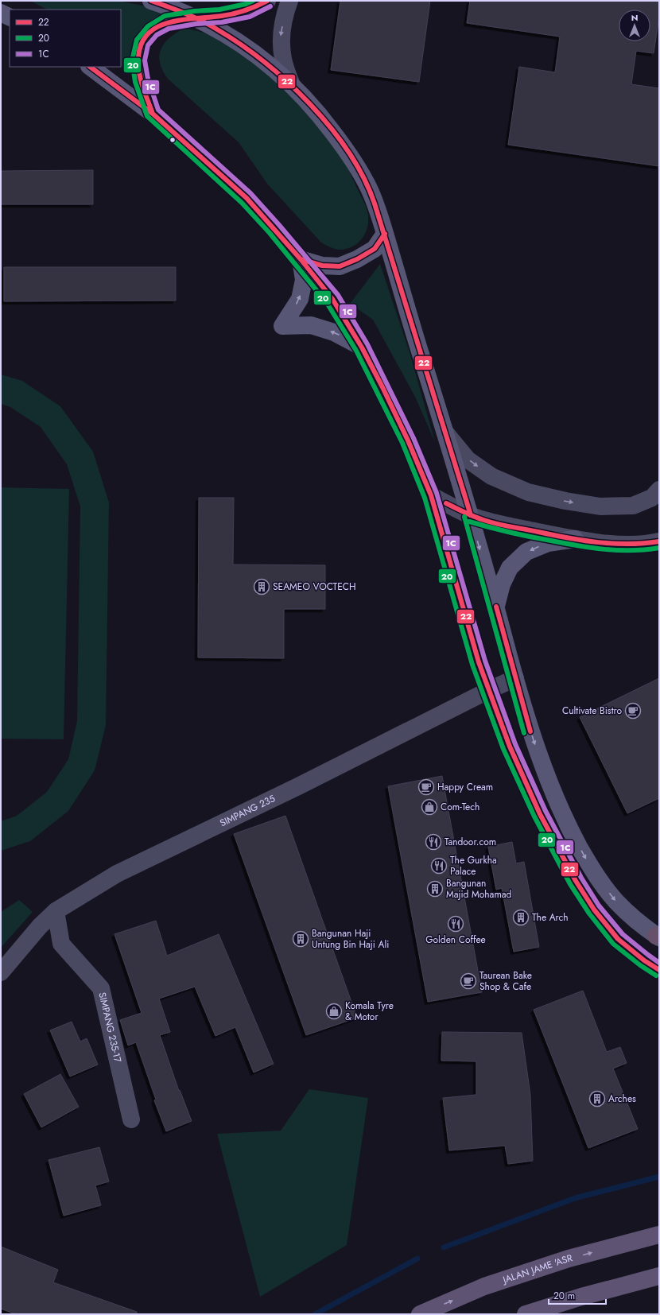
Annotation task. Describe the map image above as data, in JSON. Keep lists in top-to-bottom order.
{
  "streets": {
    "main road": ["JALAN JAME 'ASR"],
    "street": ["SIMPANG 235", "SIMPANG 235-17"]
  },
  "crossings": [
    ["SIMPANG 235", "SIMPANG 235-17"]
  ],
  "places": {
    "building": [
      "SEAMEO VOCTECH",
      "Bangunan Majid Mohamad",
      "The Arch",
      "Bangunan Haji Untung Bin Haji Ali",
      "Arches"
    ],
    "cafe": ["Cultivate Bistro", "Happy Cream", "Taurean Bake Shop & Cafe"],
    "shop": ["Com-Tech", "Komala Tyre & Motor"],
    "restaurant": ["Tandoor.com", "The Gurkha Palace", "Golden Coffee"]
  },
  "lines": ["transit line 22", "transit line 20", "transit line 1C"],
  "legend": ["22", "20", "1C"],
  "scale_bar": "20 m",
  "north": "top"
}
